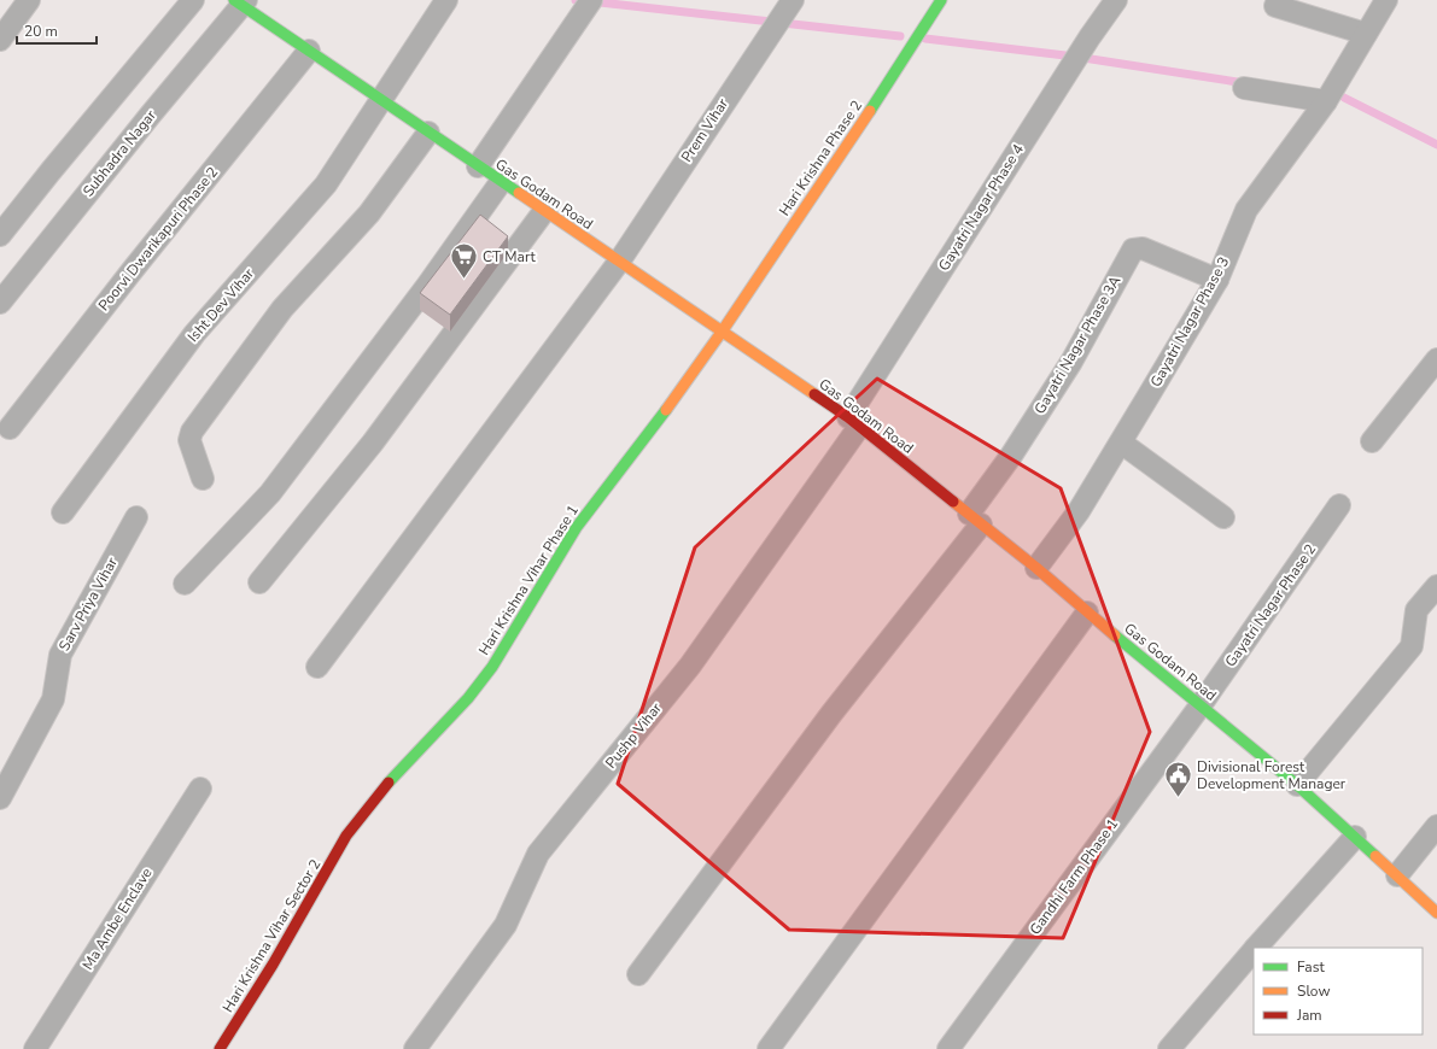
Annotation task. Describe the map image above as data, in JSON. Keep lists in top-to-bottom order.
{
  "streets": {
    "main road": [
      "Hari Krishna Phase 2",
      "Gas Godam Road",
      "Hari Krishna Vihar Phase 1",
      "Hari Krishna Vihar Sector 2"
    ],
    "street": [
      "Prem Vihar",
      "Subhadra Nagar",
      "Gayatri Nagar Phase 4",
      "Poorvi Dwarikapuri Phase 2",
      "Isht Dev Vihar",
      "Gayatri Nagar Phase 3",
      "Gayatri Nagar Phase 3A",
      "Sarv Priya Vihar",
      "Gayatri Nagar Phase 2",
      "Pushp Vihar",
      "Gandhi Farm Phase 1",
      "Ma Ambe Enclave"
    ]
  },
  "crossings": [
    ["Prem Vihar", "Gas Godam Road"],
    ["Subhadra Nagar", "Gas Godam Road"],
    ["Hari Krishna Phase 2", "Gas Godam Road"],
    ["Hari Krishna Phase 2", "Hari Krishna Vihar Phase 1"],
    ["Gas Godam Road", "Gayatri Nagar Phase 4"],
    ["Gas Godam Road", "Poorvi Dwarikapuri Phase 2"],
    ["Gas Godam Road", "Isht Dev Vihar"],
    ["Gas Godam Road", "Gayatri Nagar Phase 3"],
    ["Gas Godam Road", "Gayatri Nagar Phase 3A"],
    ["Gas Godam Road", "Hari Krishna Vihar Phase 1"],
    ["Gas Godam Road", "Gayatri Nagar Phase 2"],
    ["Gas Godam Road", "Pushp Vihar"],
    ["Gas Godam Road", "Gandhi Farm Phase 1"],
    ["Gayatri Nagar Phase 4", "Pushp Vihar"],
    ["Gayatri Nagar Phase 3", "Gayatri Nagar Phase 3A"],
    ["Hari Krishna Vihar Phase 1", "Hari Krishna Vihar Sector 2"],
    ["Gayatri Nagar Phase 2", "Gandhi Farm Phase 1"]
  ],
  "places": {
    "supermarket": ["CT Mart"],
    "public building": ["Divisional Forest Development Manager"]
  },
  "legend": ["Fast", "Slow", "Jam"],
  "scale_bar": "20 m"
}
